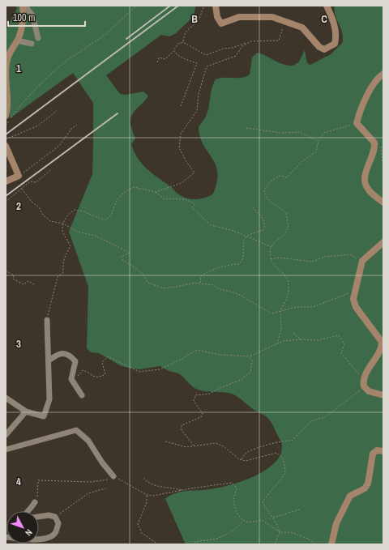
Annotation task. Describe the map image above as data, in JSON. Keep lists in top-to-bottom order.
{
  "scale_bar": "100 m",
  "north": "bottom right",
  "grid": {
    "columns": ["B", "C"],
    "rows": [
      "1",
      "2",
      "3",
      "4"
    ]
  }
}
